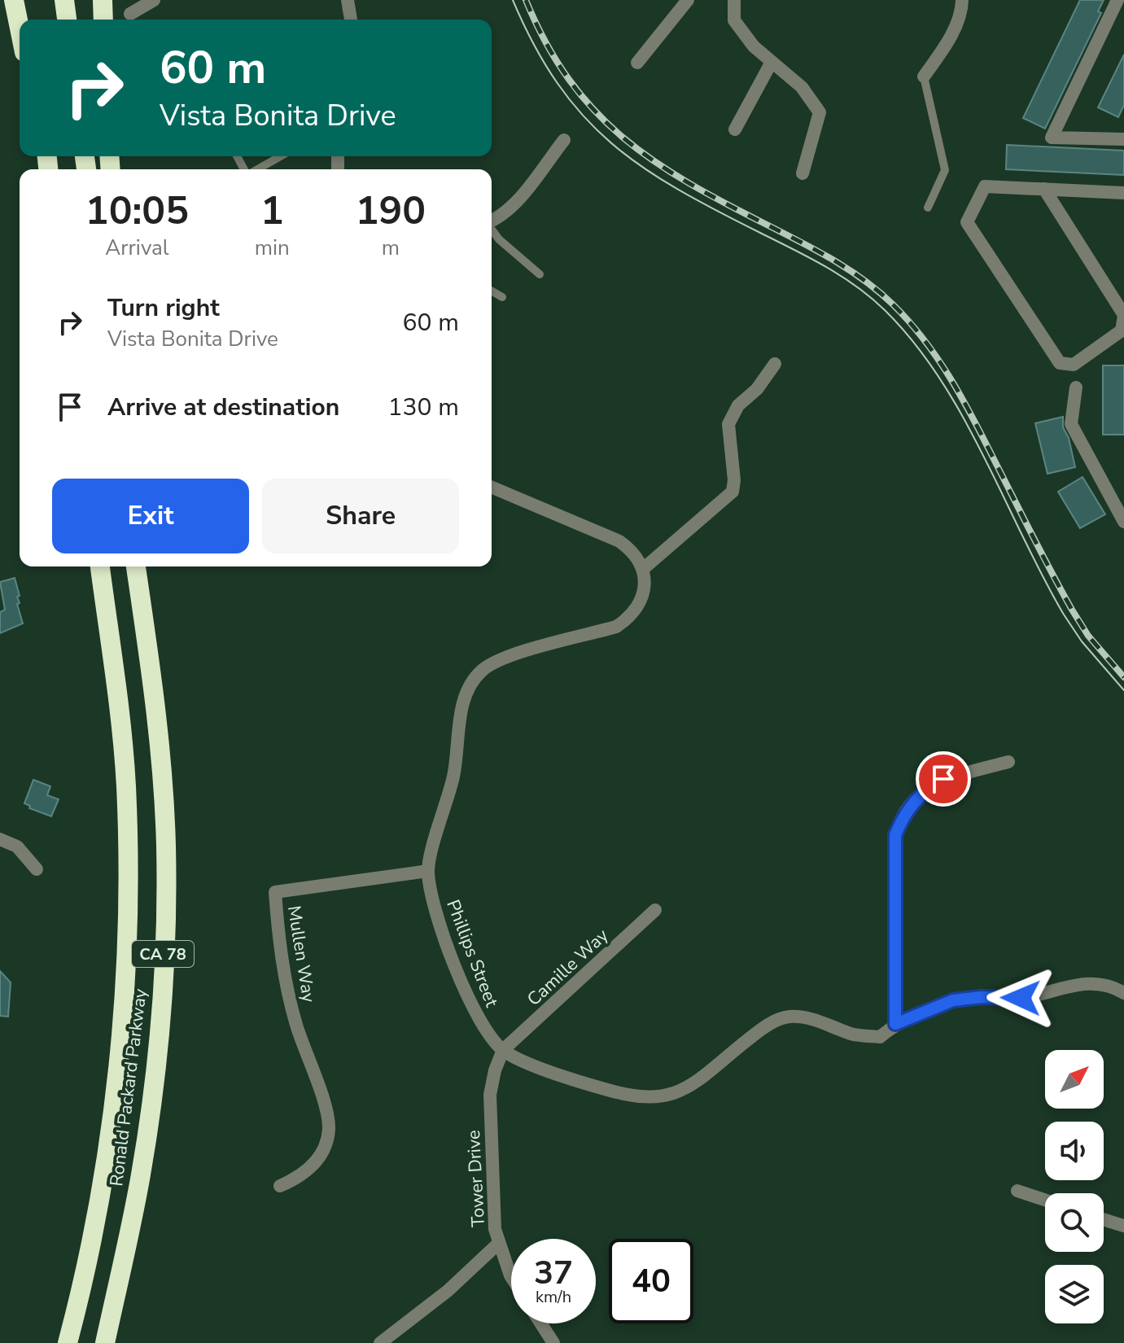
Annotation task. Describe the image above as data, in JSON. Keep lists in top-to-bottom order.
{
  "streets": {
    "highway": ["CA 78", "Ronald Packard Parkway"],
    "street": [
      "Phillips Street",
      "Mullen Way",
      "Camille Way",
      "Tower Drive"
    ]
  },
  "crossings": [
    ["Phillips Street", "Mullen Way"],
    ["Phillips Street", "Camille Way"],
    ["Phillips Street", "Tower Drive"],
    ["Camille Way", "Tower Drive"]
  ],
  "north": "top right",
  "page": {
    "turn": ["60 m", "Vista Bonita Drive"],
    "eta": [
      "10:05",
      "Arrival",
      "1",
      "min",
      "190",
      "m"
    ],
    "list": [
      {
        "name": "Turn right",
        "note": "Vista Bonita Drive",
        "value": "60 m"
      },
      {
        "name": "Arrive at destination",
        "value": "130 m"
      }
    ],
    "buttons": ["Exit", "Share"],
    "speed": "37 km/h",
    "limit": "40"
  }
}
